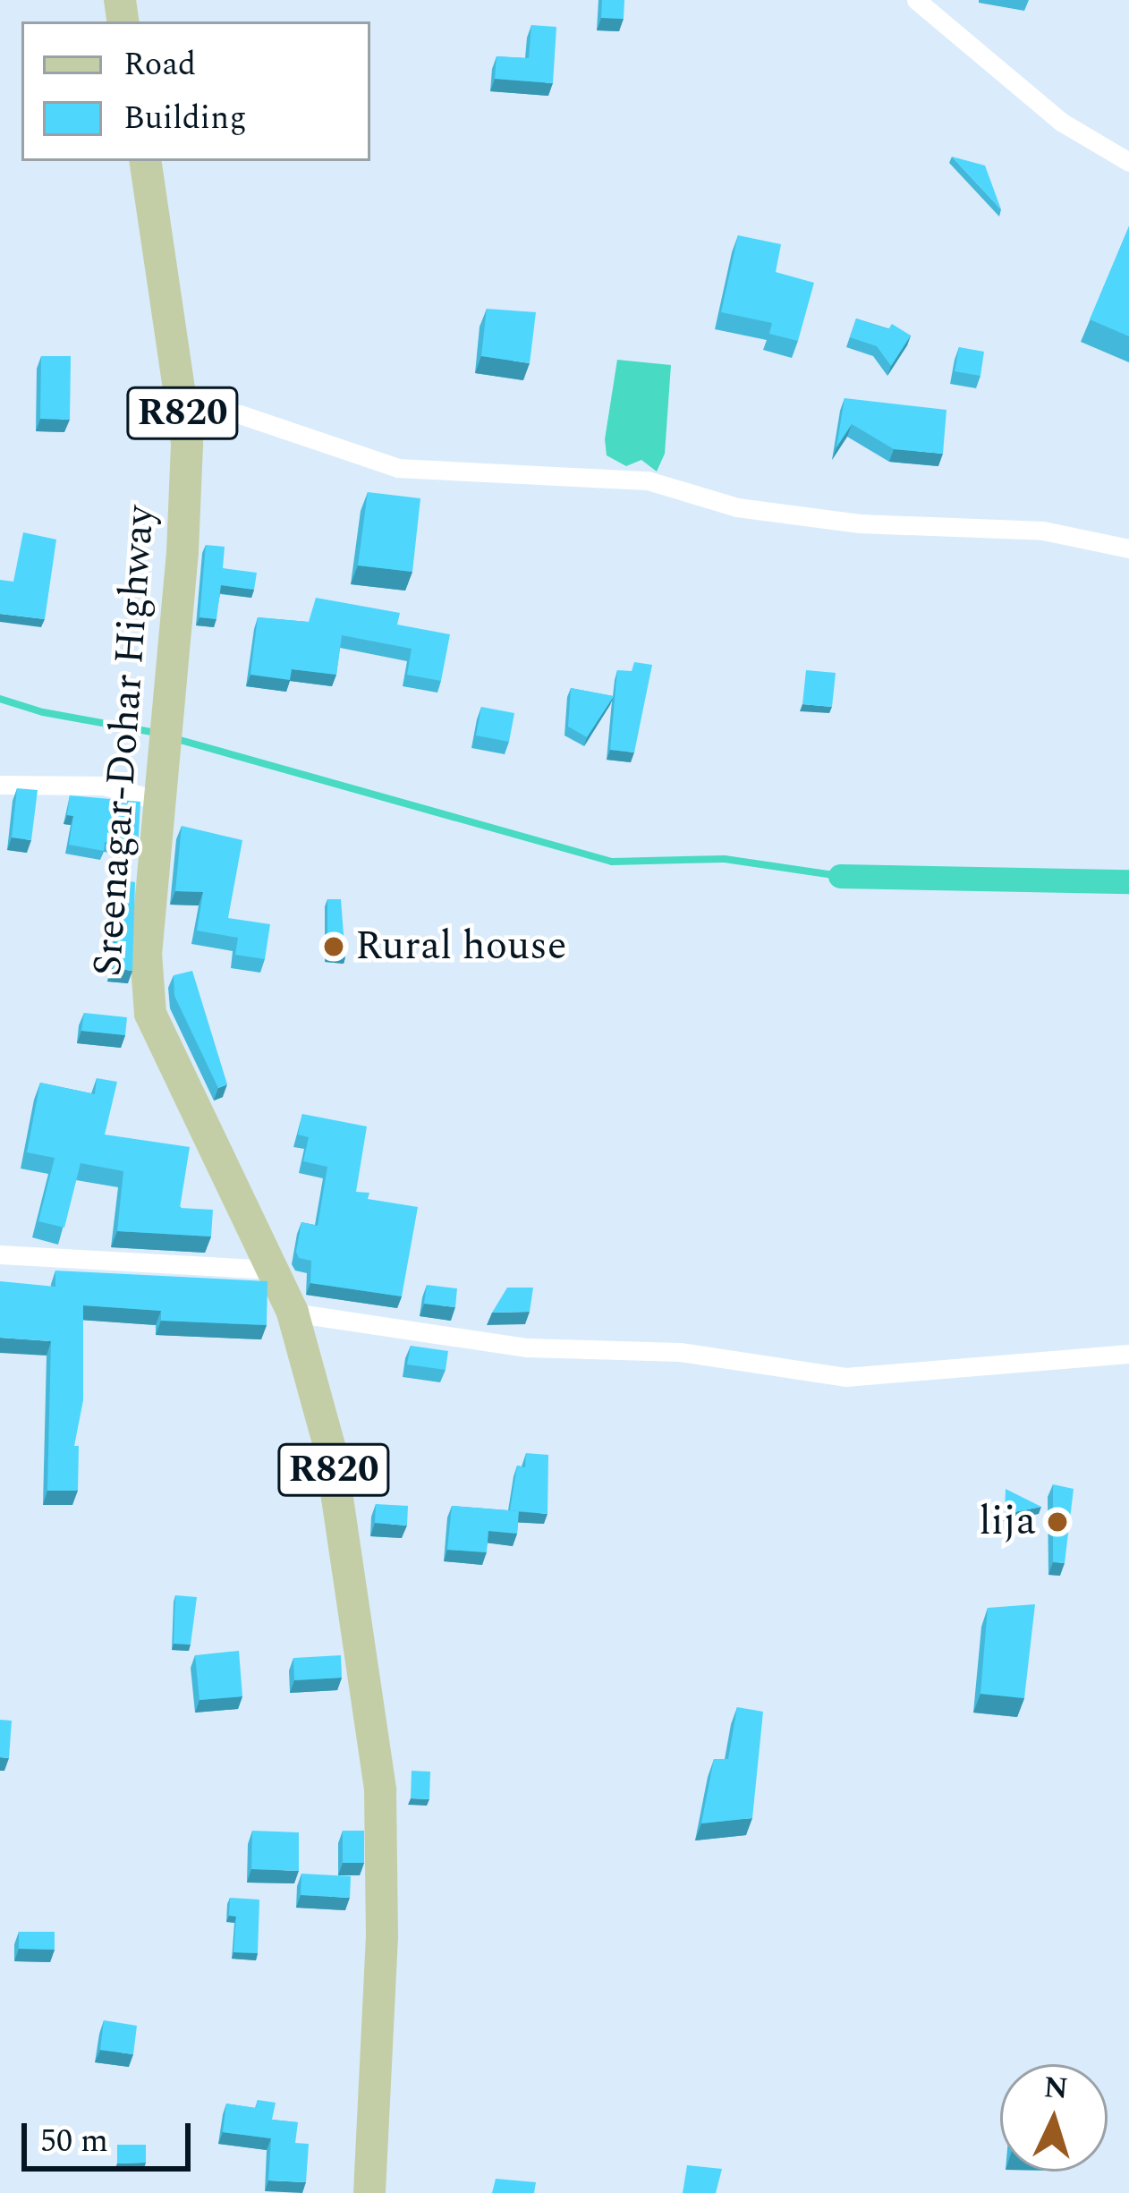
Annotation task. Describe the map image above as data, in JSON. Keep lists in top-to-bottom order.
{
  "streets": {
    "main road": ["R820", "Sreenagar-Dohar Highway"]
  },
  "places": ["Rural house", "lija"],
  "legend": ["Road", "Building"],
  "scale_bar": "50 m",
  "north": "top"
}
